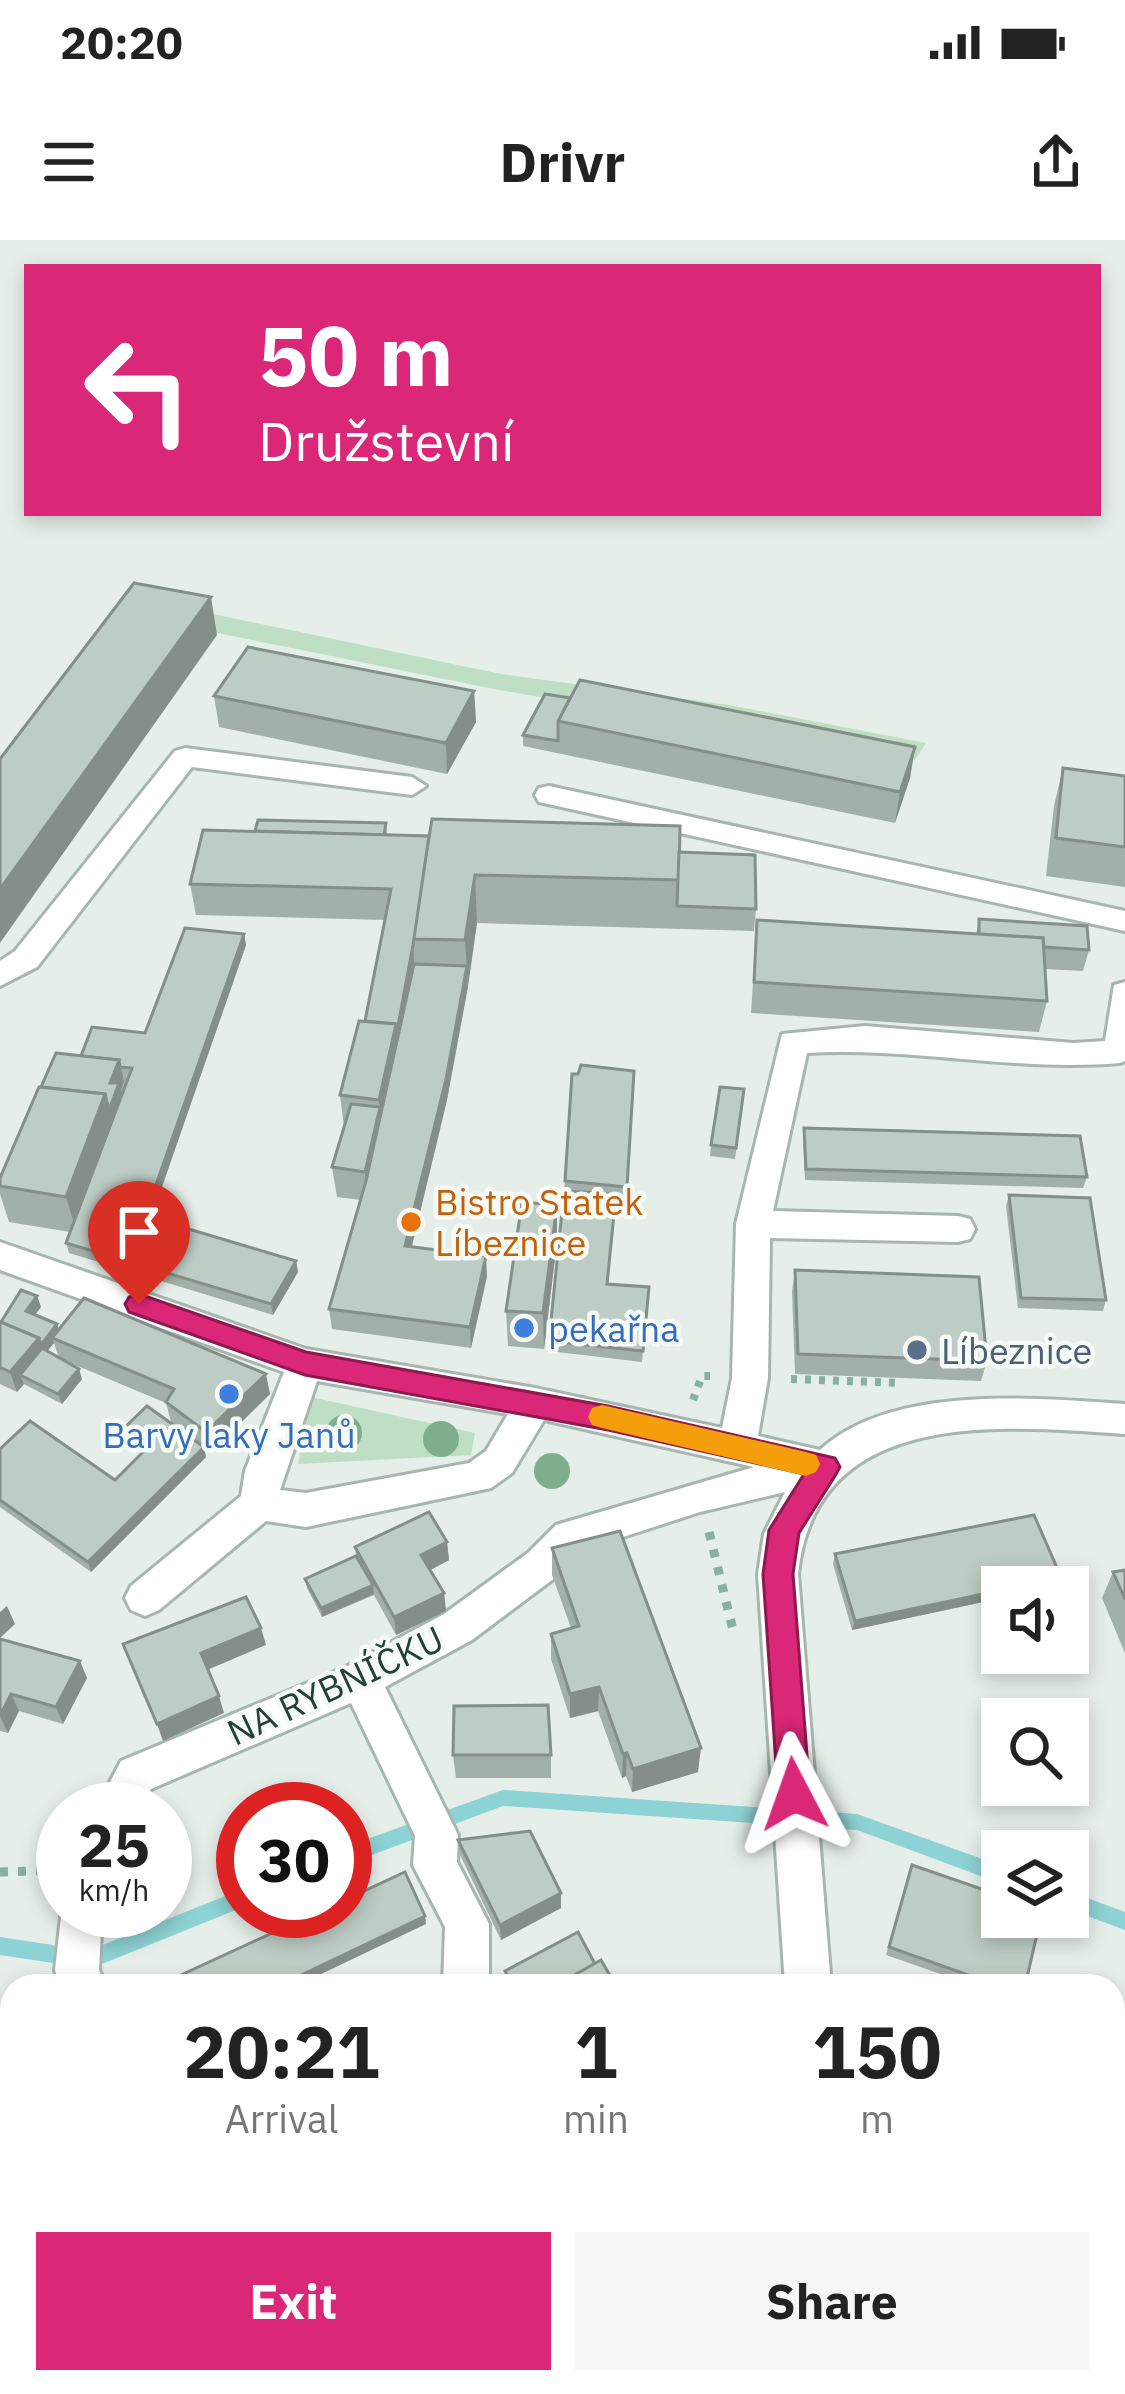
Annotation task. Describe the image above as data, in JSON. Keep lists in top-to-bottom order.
{
  "streets": {
    "street": ["NA RYBNÍČKU"]
  },
  "places": [
    "Bistro Statek Líbeznice",
    "pekařna",
    "Líbeznice",
    "Barvy laky Janů"
  ],
  "page": {
    "status": "20:20",
    "header": "Drivr",
    "turn": ["50 m", "Družstevní"],
    "speed": "25 km/h",
    "limit": "30",
    "eta": [
      "20:21",
      "Arrival",
      "1",
      "min",
      "150",
      "m"
    ],
    "buttons": ["Exit", "Share"]
  }
}
